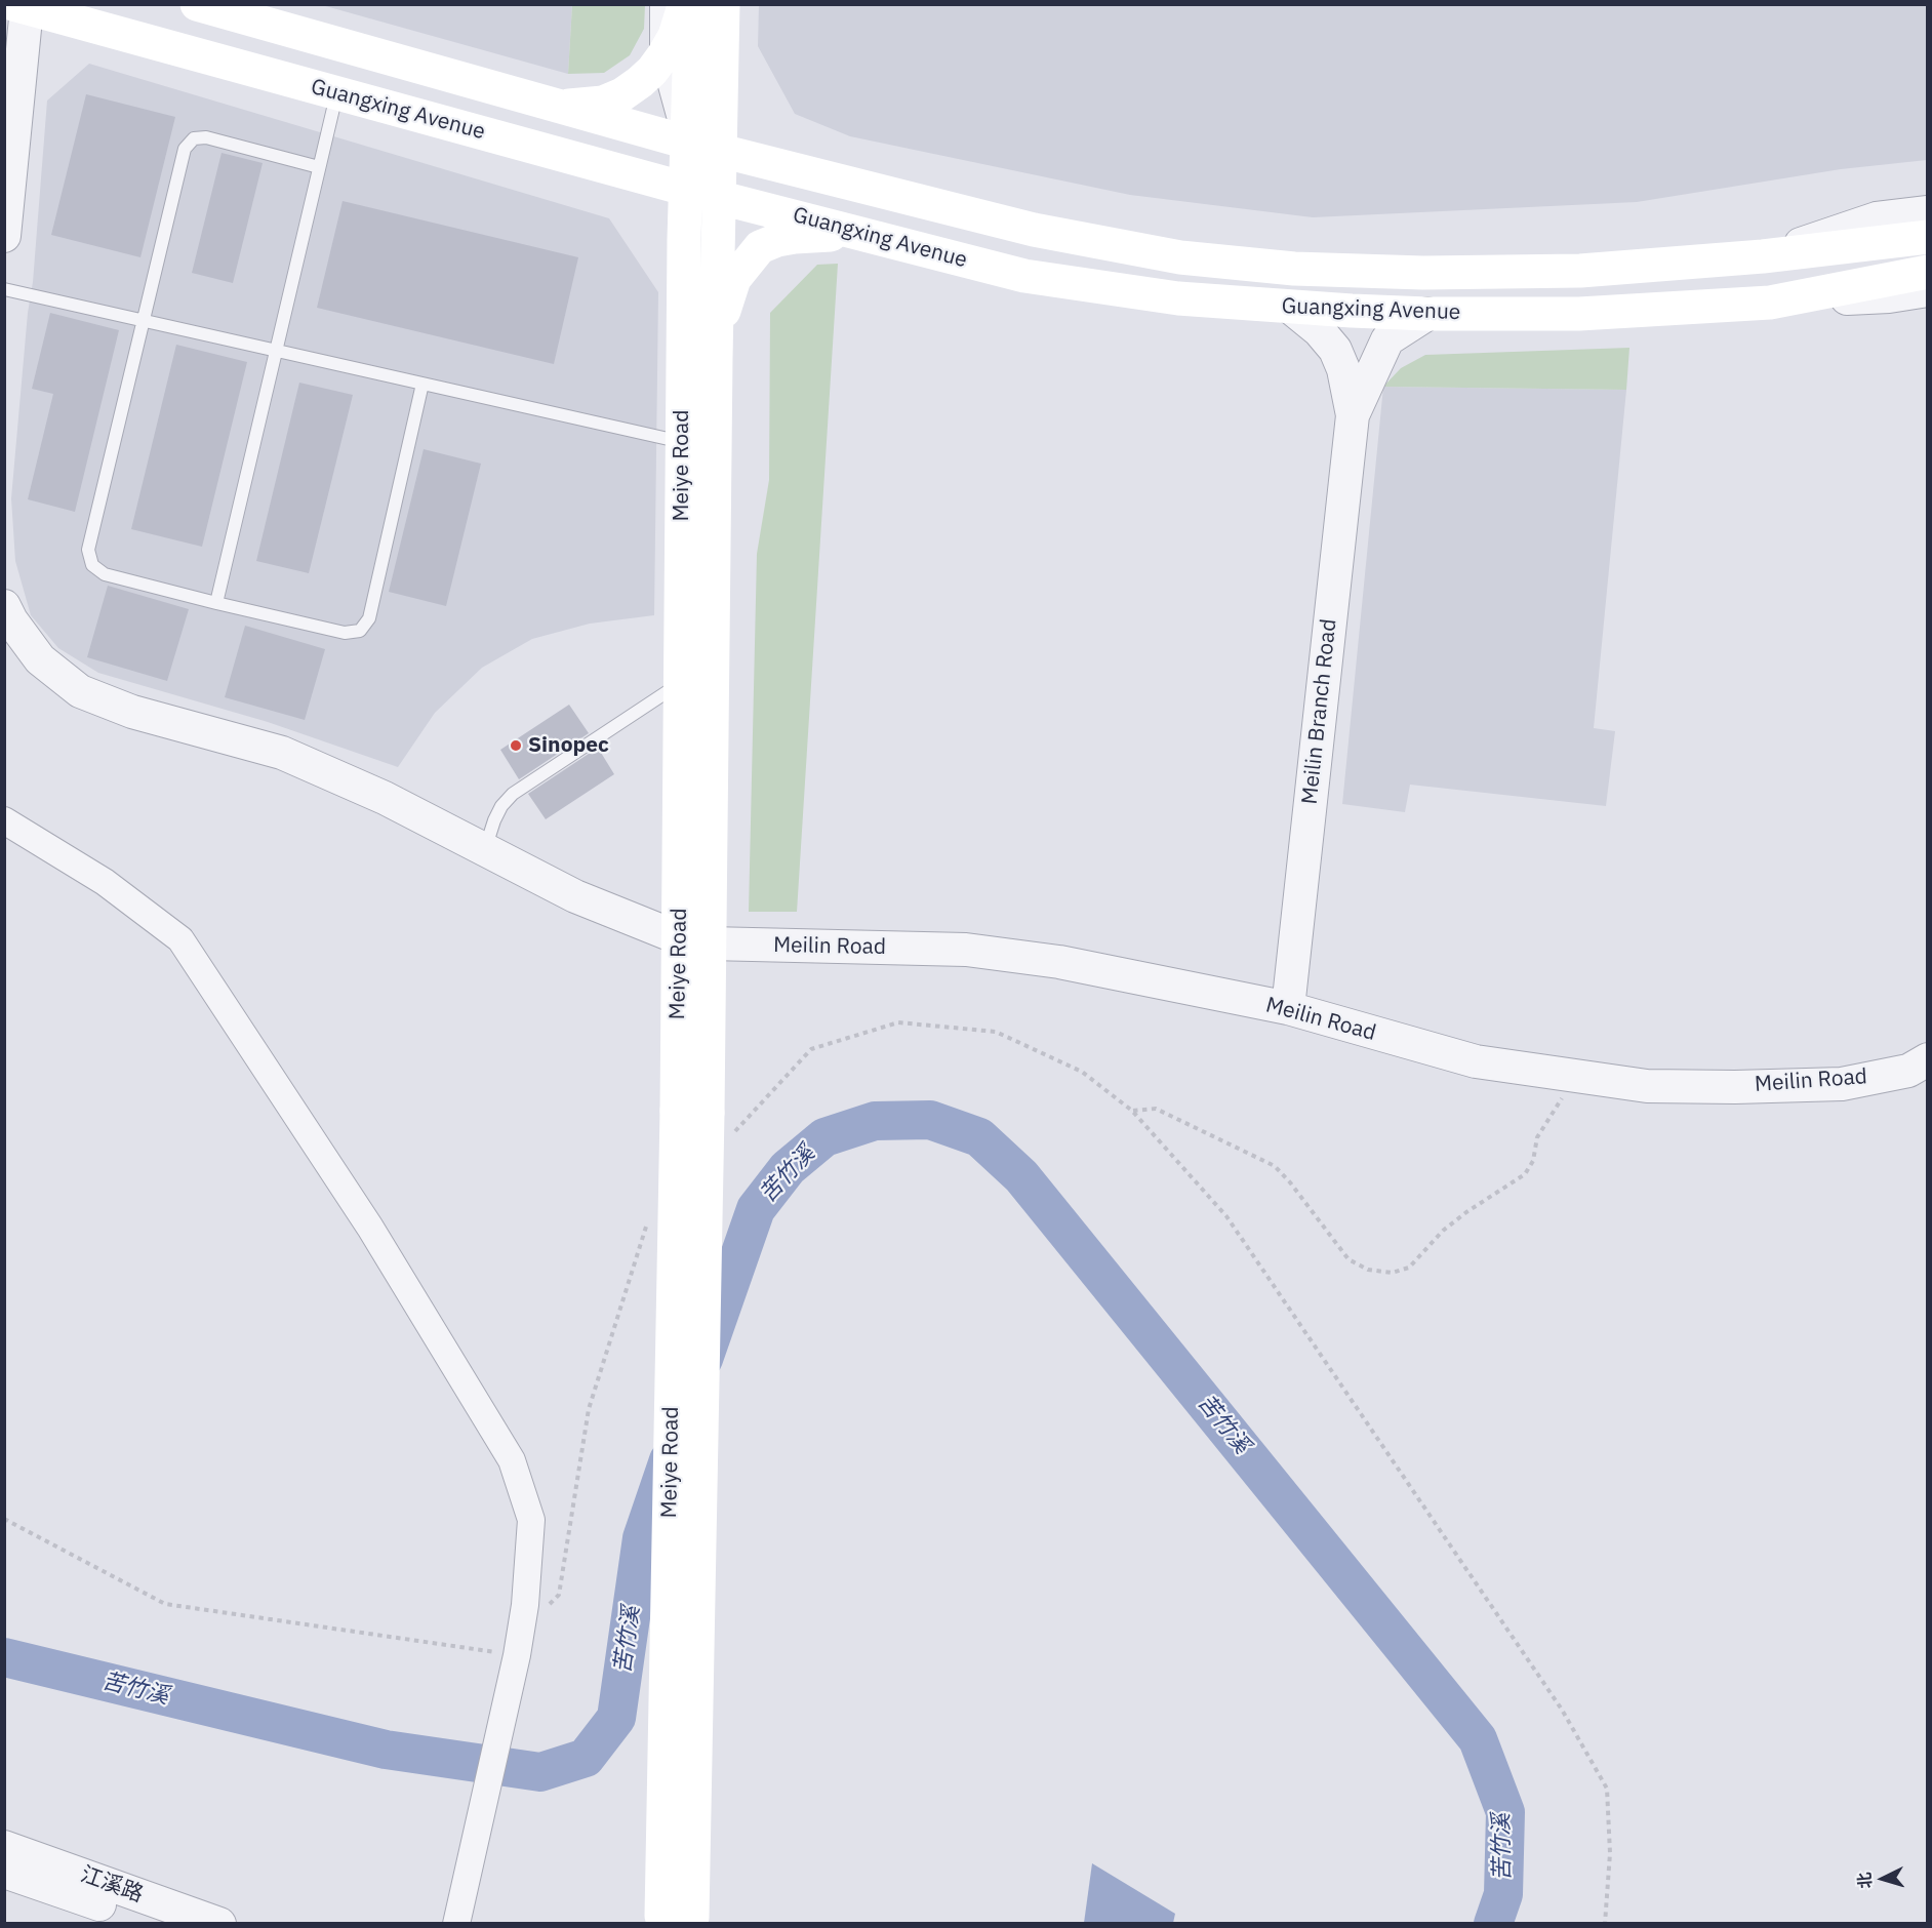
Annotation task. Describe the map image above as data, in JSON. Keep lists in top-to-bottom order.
{
  "streets": {
    "main road": ["Guangxing Avenue", "Meiye Road"],
    "street": ["Meilin Branch Road", "Meilin Road", "江溪路"]
  },
  "crossings": [
    ["Guangxing Avenue", "Meiye Road"],
    ["Meiye Road", "Meilin Road"],
    ["Meilin Branch Road", "Meilin Road"]
  ],
  "water": ["苦竹溪"],
  "places": ["Sinopec"],
  "north": "left"
}
